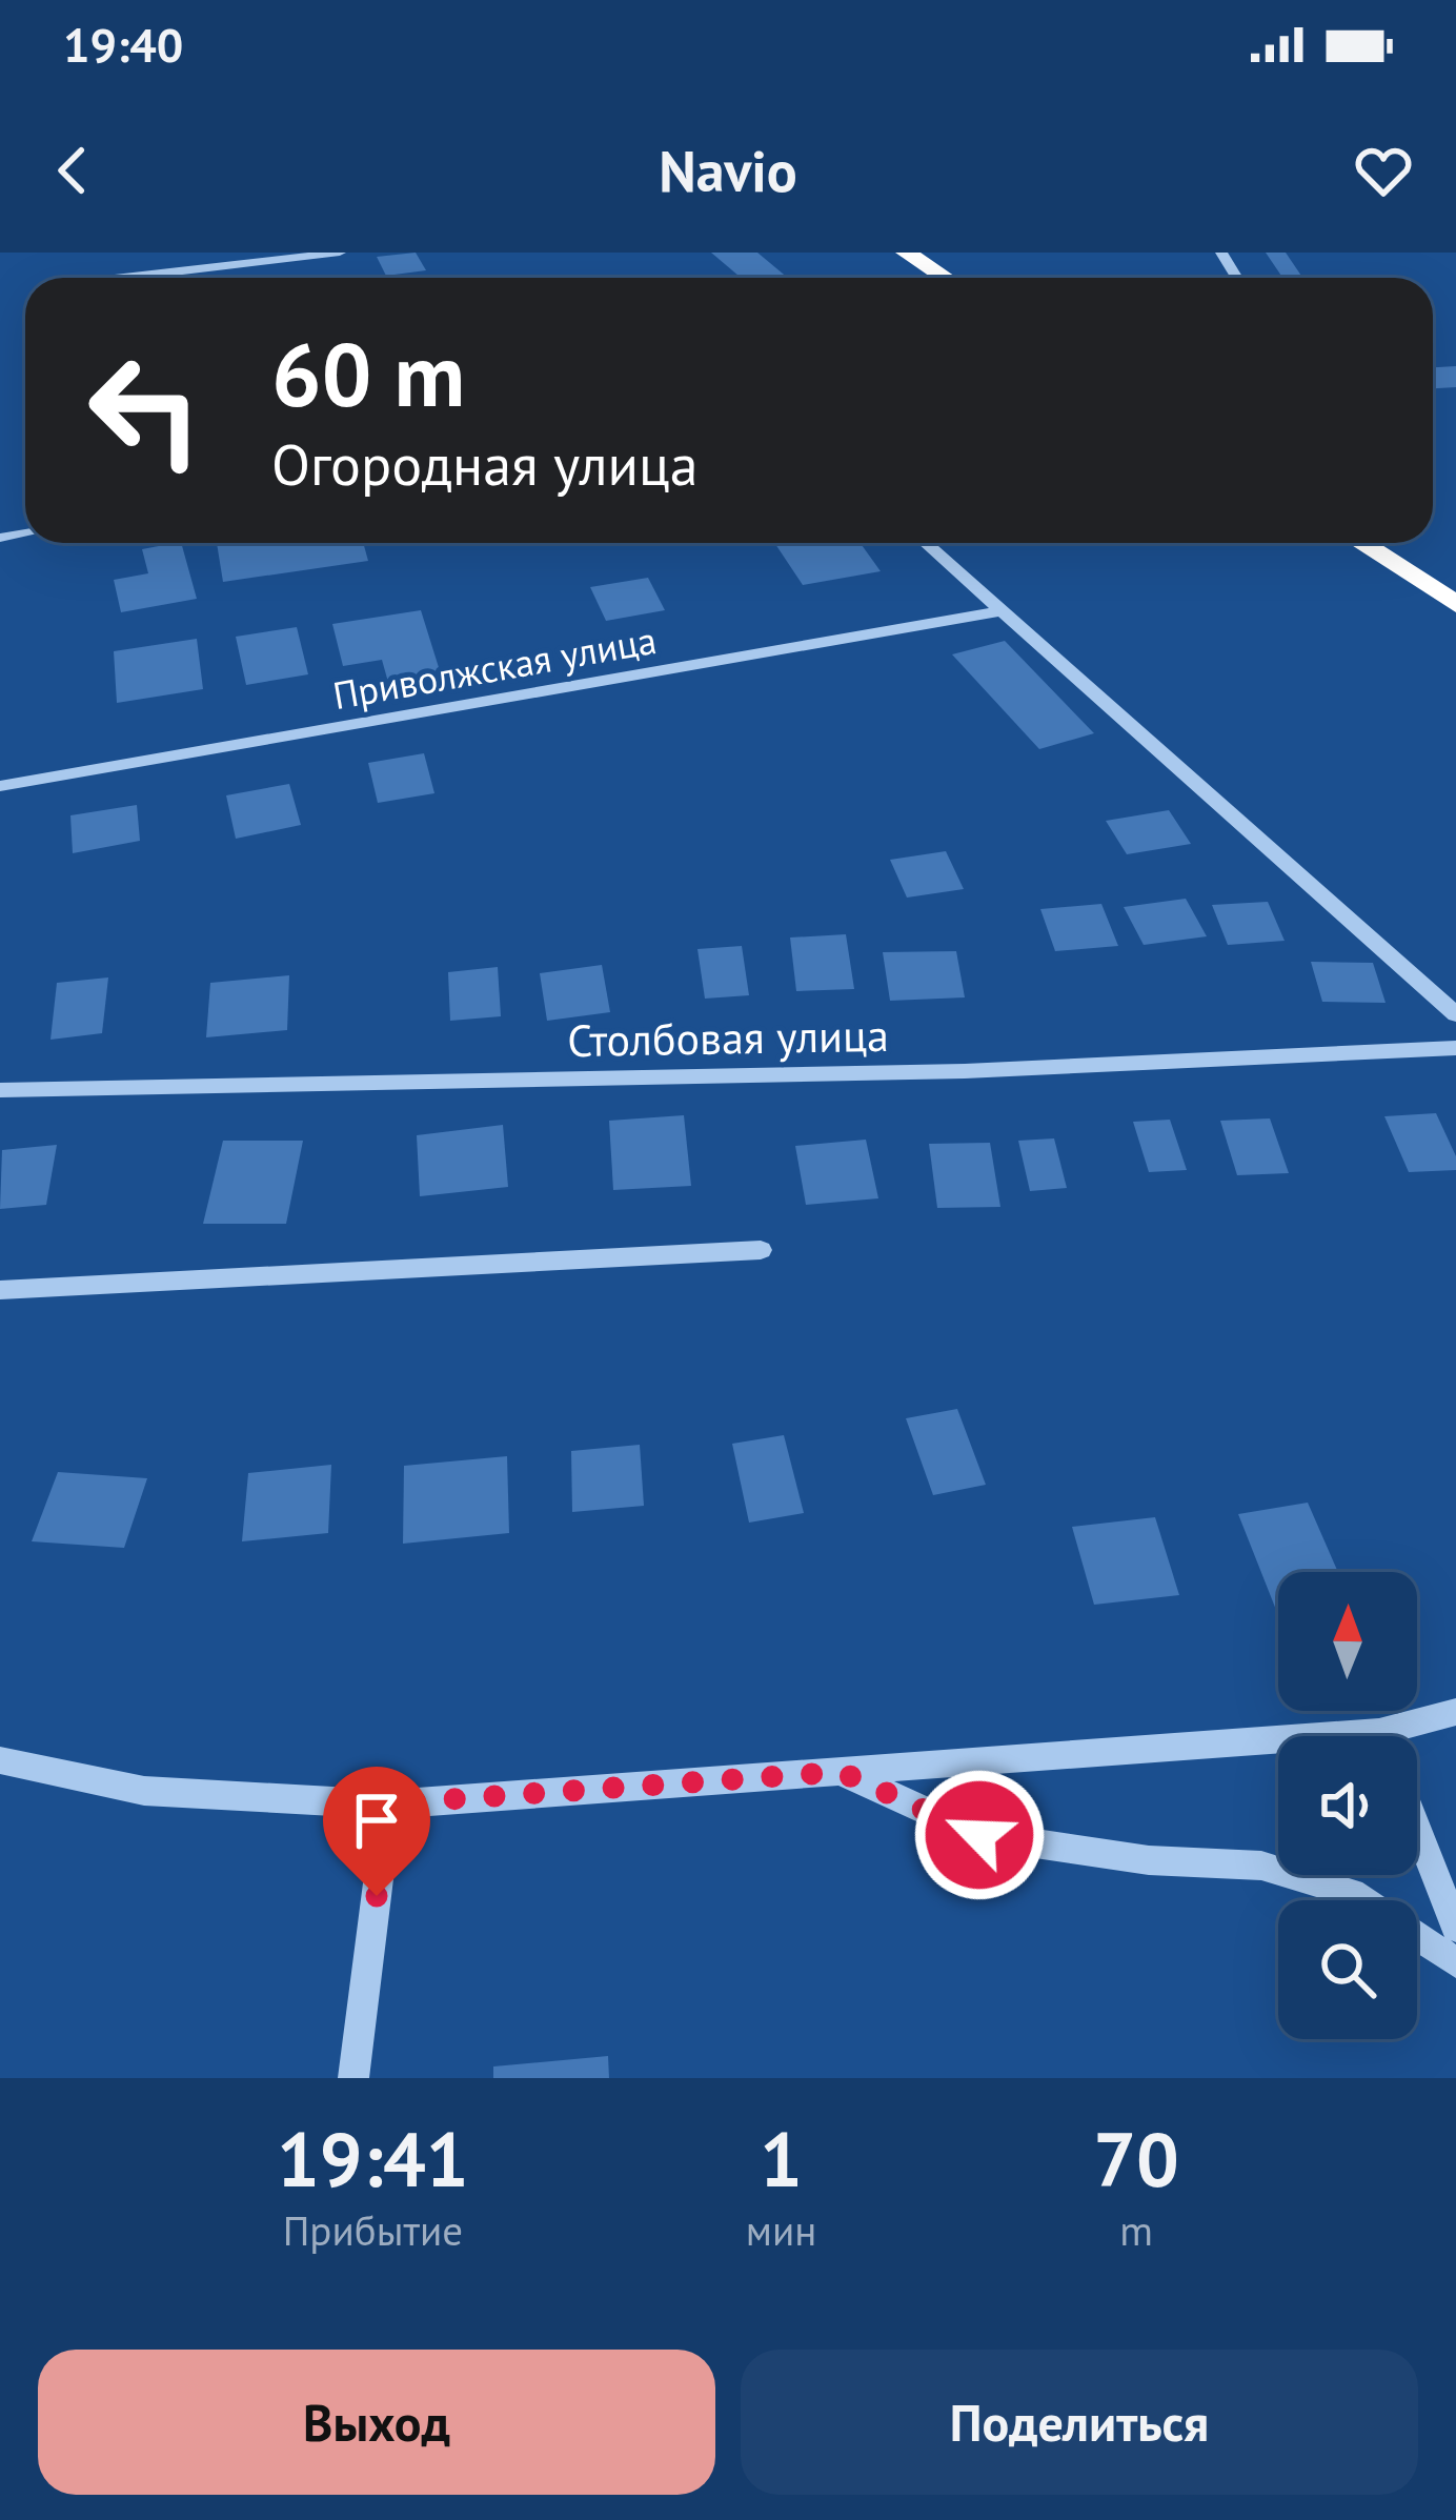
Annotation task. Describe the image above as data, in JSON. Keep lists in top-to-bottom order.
{
  "streets": {
    "street": ["Приволжская улица", "Столбовая улица"]
  },
  "north": "top",
  "page": {
    "status": "19:40",
    "header": "Navio",
    "turn": ["60 m", "Огородная улица"],
    "eta": [
      "19:41",
      "Прибытие",
      "1",
      "мин",
      "70",
      "m"
    ],
    "buttons": ["Выход", "Поделиться"]
  }
}
